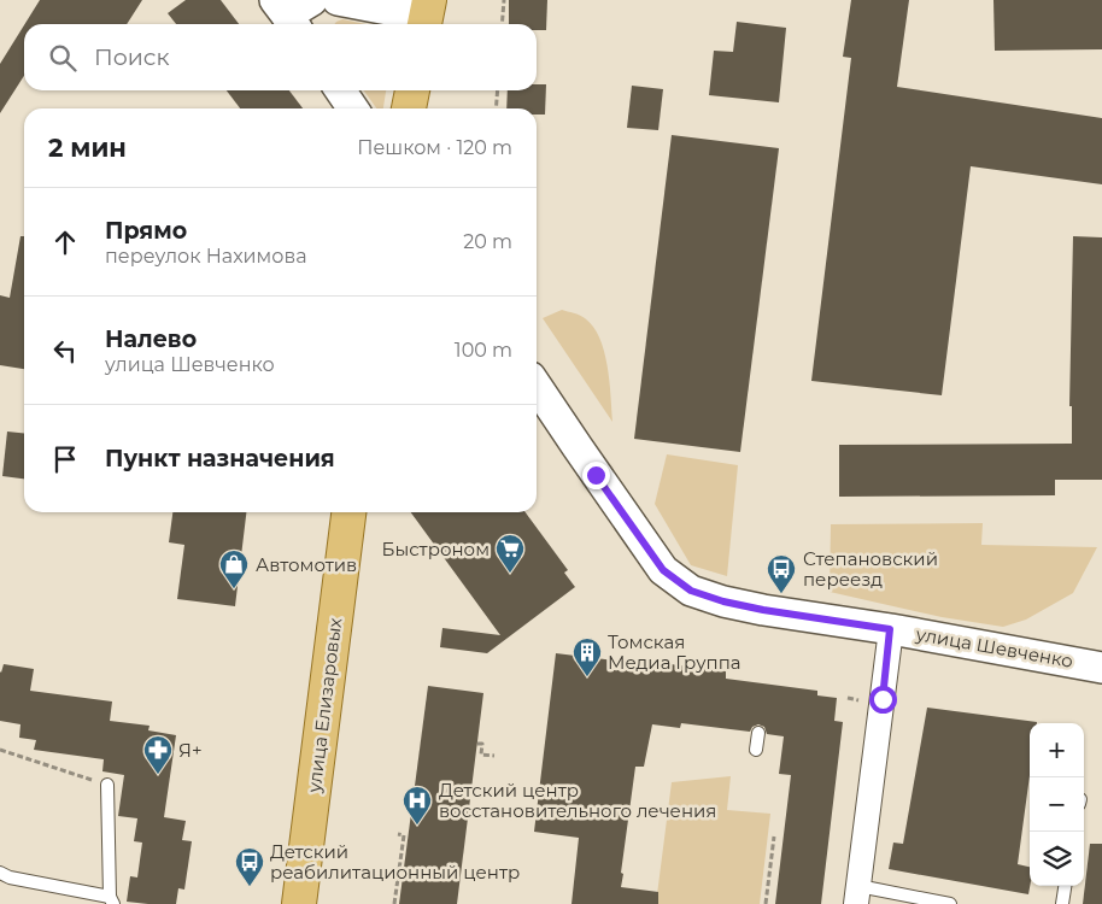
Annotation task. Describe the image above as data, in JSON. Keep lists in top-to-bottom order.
{
  "streets": {
    "main road": ["улица Елизаровых"],
    "street": ["улица Шевченко"]
  },
  "places": {
    "supermarket": ["Быстроном"],
    "shop": ["Автомотив"],
    "bus stop": ["Степановский переезд", "Детский реабилитационный центр"],
    "building": ["Томская Медиа Группа"],
    "pharmacy": ["Я+"],
    "hospital": ["Детский центр восстановительного лечения"]
  },
  "page": {
    "search": "Поиск",
    "heading": ["2 мин", "Пешком · 120 m"],
    "list": [
      ["Прямо", "переулок Нахимова", "20 m"],
      ["Налево", "улица Шевченко", "100 m"],
      "Пункт назначения"
    ],
    "map_buttons": ["+", "−"]
  }
}
